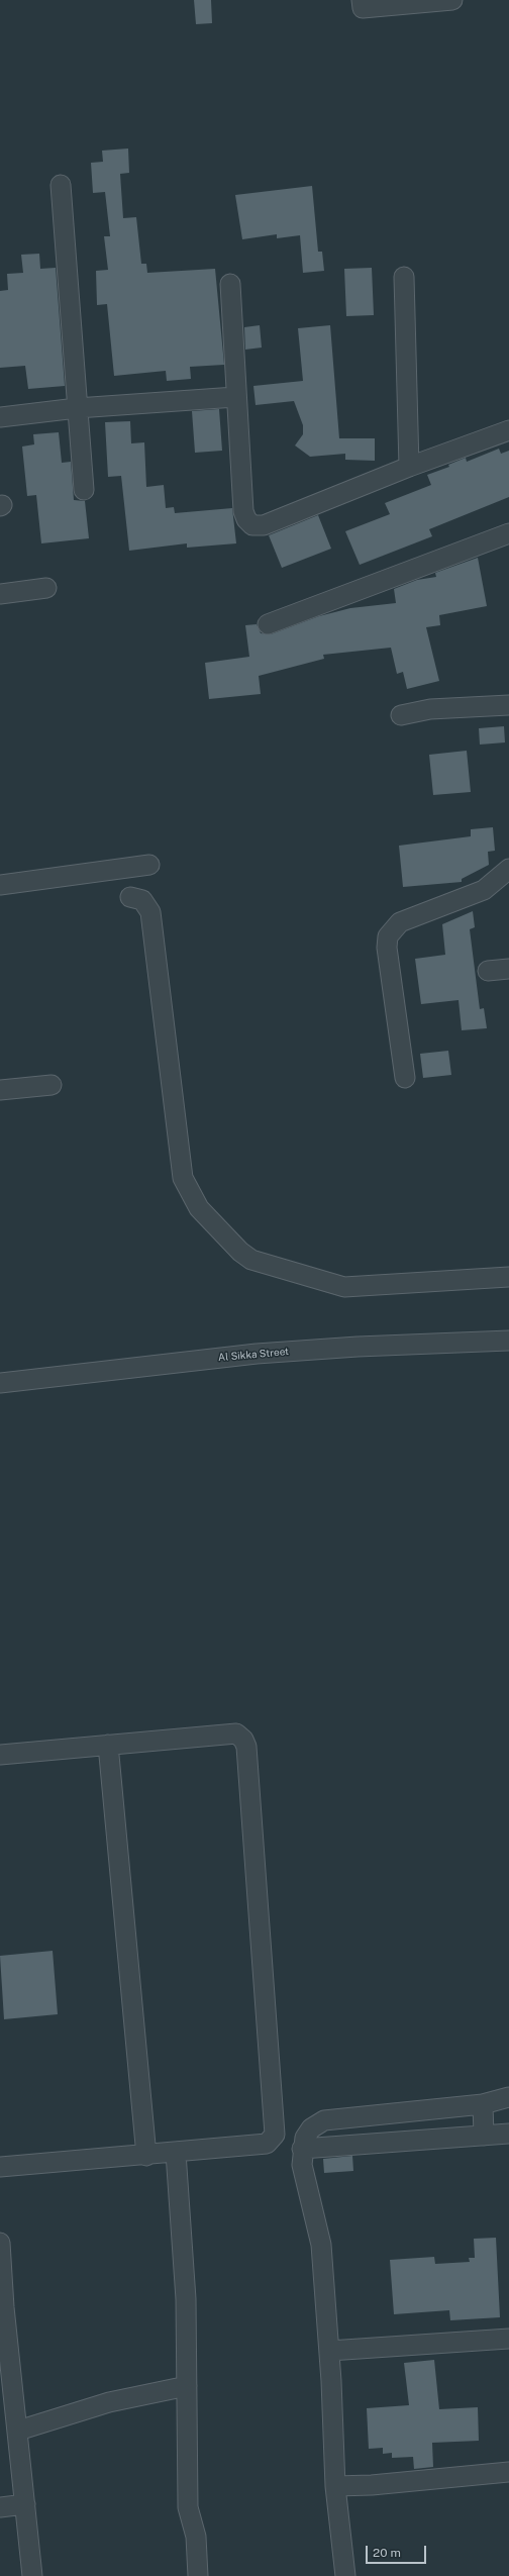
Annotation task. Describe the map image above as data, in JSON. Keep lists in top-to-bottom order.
{
  "streets": {
    "street": ["Al Sikka Street"]
  },
  "scale_bar": "20 m"
}
